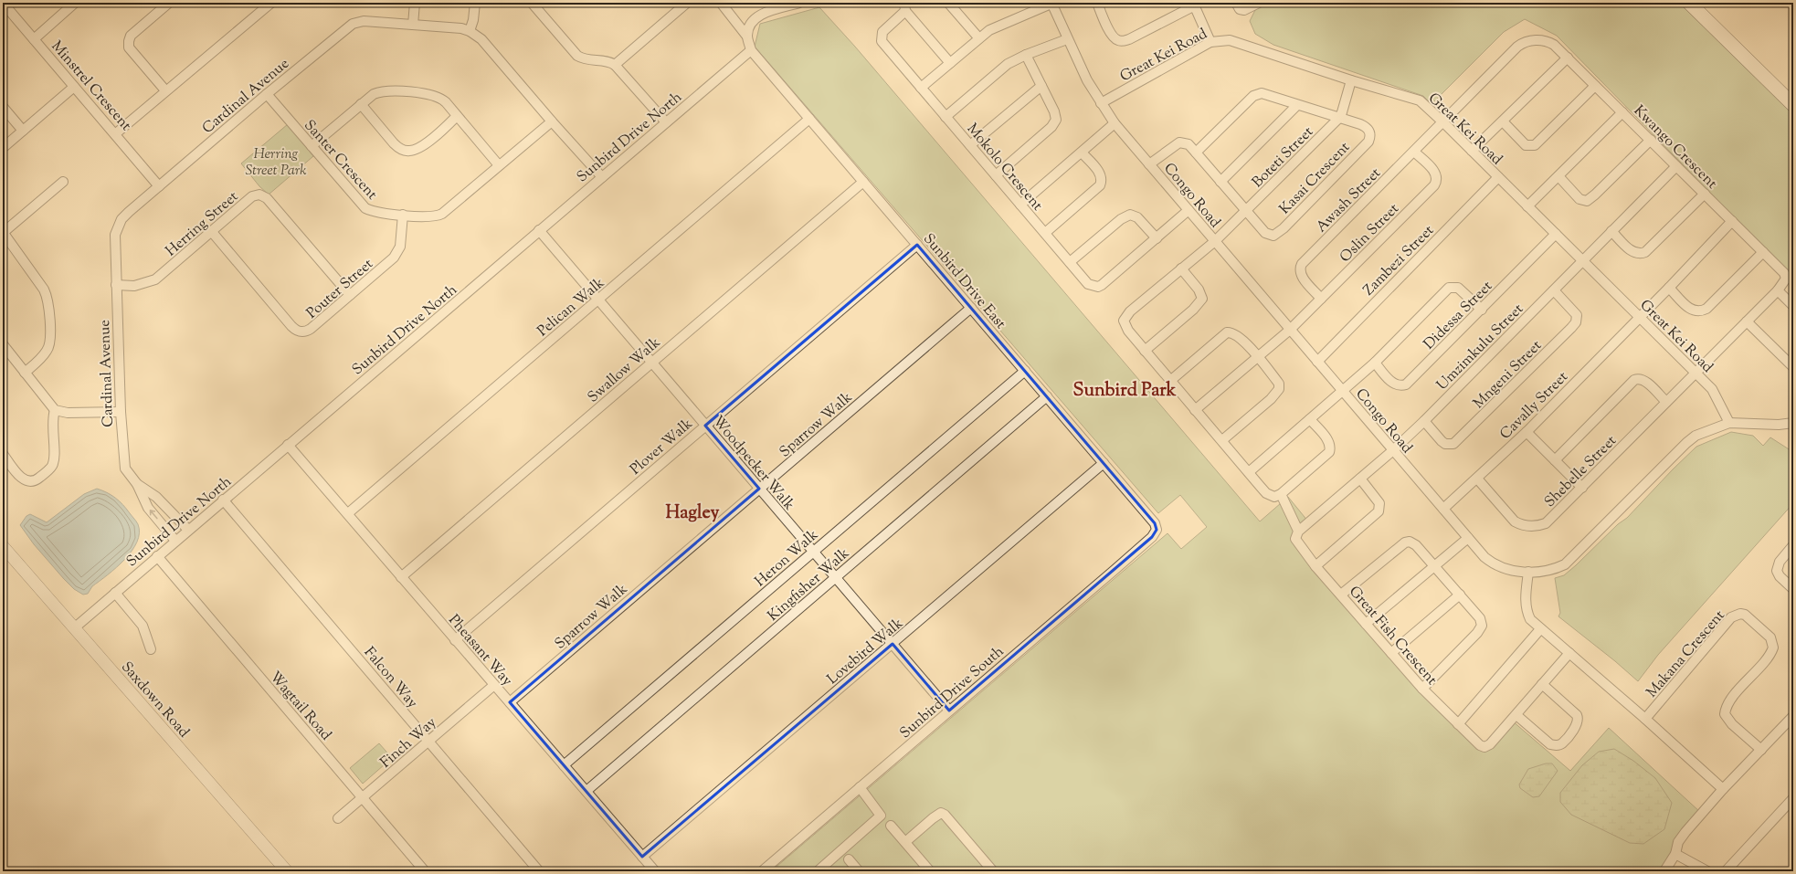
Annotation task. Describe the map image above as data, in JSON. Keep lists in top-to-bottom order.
{
  "streets": {
    "street": [
      "Great Kei Road",
      "Minstrel Crescent",
      "Cardinal Avenue",
      "Sunbird Drive North",
      "Kwango Crescent",
      "Boteti Street",
      "Santer Crescent",
      "Mokolo Crescent",
      "Kasai Crescent",
      "Congo Road",
      "Awash Street",
      "Herring Street",
      "Oslin Street",
      "Zambezi Street",
      "Sunbird Drive East",
      "Pouter Street",
      "Pelican Walk",
      "Didessa Street",
      "Umzimkulu Street",
      "Swallow Walk",
      "Mngeni Street",
      "Cavally Street",
      "Sparrow Walk",
      "Plover Walk",
      "Woodpecker Walk",
      "Shebelle Street",
      "Heron Walk",
      "Kingfisher Walk",
      "Great Fish Crescent",
      "Pheasant Way",
      "Lovebird Walk",
      "Makana Crescent",
      "Falcon Way",
      "Sunbird Drive South",
      "Saxdown Road",
      "Wagtail Road",
      "Finch Way"
    ]
  },
  "crossings": [
    ["Great Kei Road", "Kwango Crescent"],
    ["Great Kei Road", "Boteti Street"],
    ["Great Kei Road", "Congo Road"],
    ["Great Kei Road", "Awash Street"],
    ["Great Kei Road", "Zambezi Street"],
    ["Great Kei Road", "Didessa Street"],
    ["Great Kei Road", "Umzimkulu Street"],
    ["Great Kei Road", "Cavally Street"],
    ["Great Kei Road", "Shebelle Street"],
    ["Minstrel Crescent", "Cardinal Avenue"],
    ["Cardinal Avenue", "Sunbird Drive North"],
    ["Cardinal Avenue", "Santer Crescent"],
    ["Cardinal Avenue", "Herring Street"],
    ["Sunbird Drive North", "Sunbird Drive East"],
    ["Sunbird Drive North", "Woodpecker Walk"],
    ["Sunbird Drive North", "Pheasant Way"],
    ["Sunbird Drive North", "Falcon Way"],
    ["Sunbird Drive North", "Saxdown Road"],
    ["Sunbird Drive North", "Wagtail Road"],
    ["Kwango Crescent", "Awash Street"],
    ["Kwango Crescent", "Umzimkulu Street"],
    ["Kwango Crescent", "Cavally Street"],
    ["Kwango Crescent", "Shebelle Street"],
    ["Boteti Street", "Kasai Crescent"],
    ["Boteti Street", "Congo Road"],
    ["Boteti Street", "Oslin Street"],
    ["Santer Crescent", "Pouter Street"],
    ["Mokolo Crescent", "Congo Road"],
    ["Congo Road", "Oslin Street"],
    ["Congo Road", "Zambezi Street"],
    ["Congo Road", "Umzimkulu Street"],
    ["Congo Road", "Cavally Street"],
    ["Awash Street", "Oslin Street"],
    ["Herring Street", "Pouter Street"],
    ["Sunbird Drive East", "Pelican Walk"],
    ["Sunbird Drive East", "Swallow Walk"],
    ["Sunbird Drive East", "Sparrow Walk"],
    ["Sunbird Drive East", "Plover Walk"],
    ["Sunbird Drive East", "Heron Walk"],
    ["Sunbird Drive East", "Kingfisher Walk"],
    ["Sunbird Drive East", "Lovebird Walk"],
    ["Sunbird Drive East", "Sunbird Drive South"],
    ["Pelican Walk", "Woodpecker Walk"],
    ["Pelican Walk", "Pheasant Way"],
    ["Umzimkulu Street", "Mngeni Street"],
    ["Swallow Walk", "Woodpecker Walk"],
    ["Swallow Walk", "Pheasant Way"],
    ["Cavally Street", "Shebelle Street"],
    ["Sparrow Walk", "Woodpecker Walk"],
    ["Sparrow Walk", "Pheasant Way"],
    ["Plover Walk", "Woodpecker Walk"],
    ["Plover Walk", "Pheasant Way"],
    ["Woodpecker Walk", "Heron Walk"],
    ["Woodpecker Walk", "Kingfisher Walk"],
    ["Woodpecker Walk", "Lovebird Walk"],
    ["Woodpecker Walk", "Sunbird Drive South"],
    ["Heron Walk", "Pheasant Way"],
    ["Kingfisher Walk", "Pheasant Way"],
    ["Pheasant Way", "Lovebird Walk"],
    ["Pheasant Way", "Finch Way"],
    ["Falcon Way", "Finch Way"],
    ["Wagtail Road", "Finch Way"]
  ],
  "districts": ["Sunbird Park", "Hagley"],
  "parks": ["Herring Street Park"]
}
